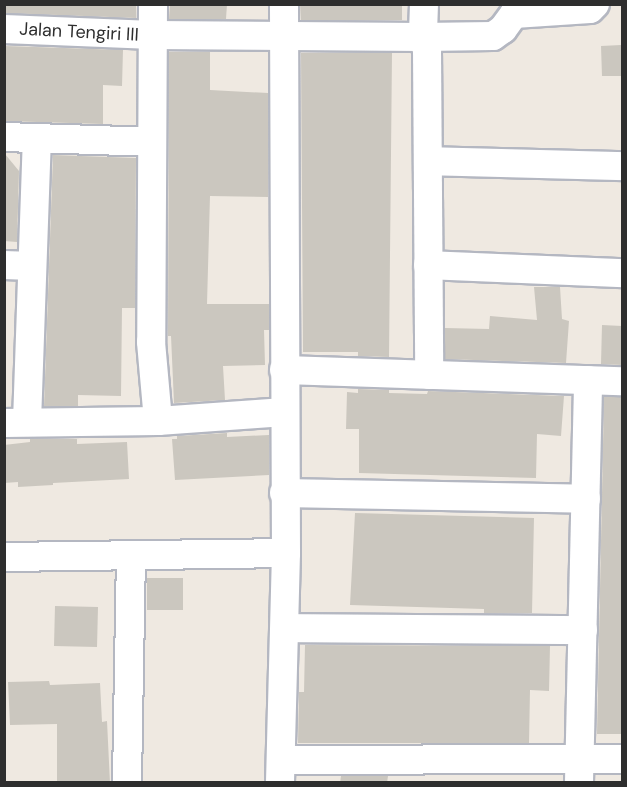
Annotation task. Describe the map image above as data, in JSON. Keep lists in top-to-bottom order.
{
  "streets": {
    "street": ["Jalan Tengiri III"]
  }
}
